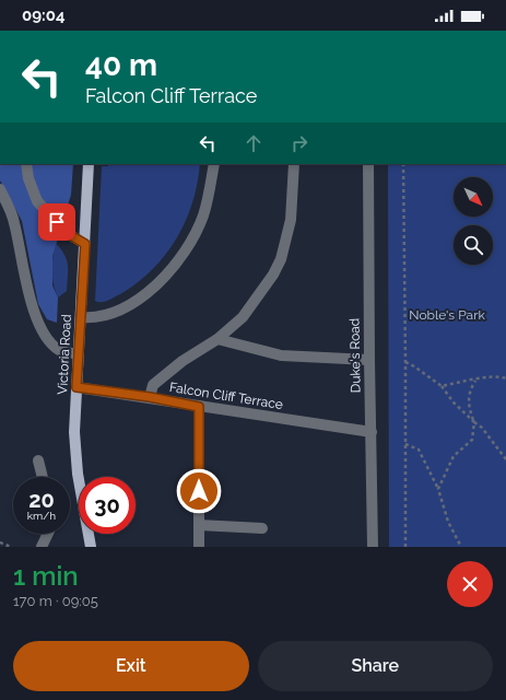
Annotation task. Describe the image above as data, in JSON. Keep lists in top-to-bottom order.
{
  "streets": {
    "main road": ["Victoria Road"],
    "street": ["Duke's Road", "Falcon Cliff Terrace"]
  },
  "crossings": [
    ["Victoria Road", "Falcon Cliff Terrace"],
    ["Duke's Road", "Falcon Cliff Terrace"]
  ],
  "parks": ["Noble's Park"],
  "north": "bottom right",
  "page": {
    "status": "09:04",
    "turn": ["40 m", "Falcon Cliff Terrace"],
    "speed": "20 km/h",
    "limit": "30",
    "heading": ["1 min", "170 m · 09:05"],
    "buttons": ["Exit", "Share"]
  }
}
